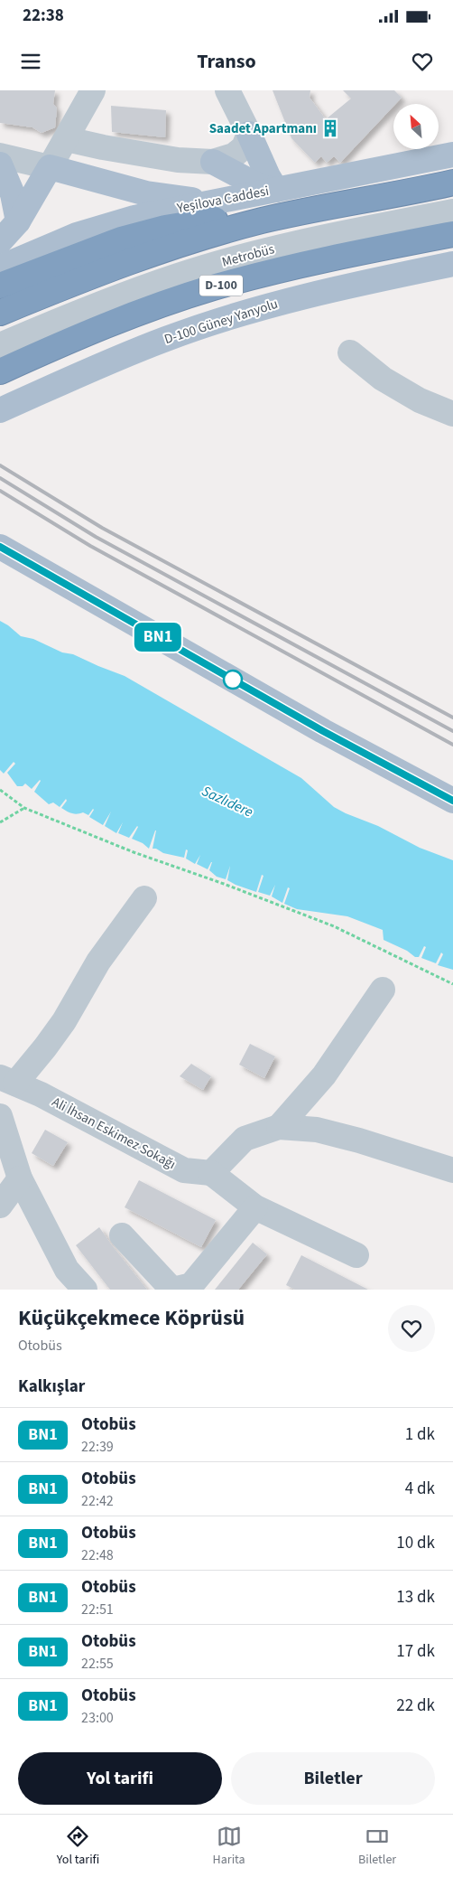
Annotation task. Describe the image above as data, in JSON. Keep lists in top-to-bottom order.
{
  "streets": {
    "highway": ["D-100"],
    "main road": ["Yeşilova Caddesi", "D-100 Güney Yanyolu"],
    "street": ["Metrobüs", "Ali İhsan Eskimez Sokağı"]
  },
  "water": ["Sazlıdere"],
  "places": {
    "building": ["Saadet Apartmanı"]
  },
  "lines": ["bus line BN1"],
  "north": "top left",
  "page": {
    "status": "22:38",
    "header": "Transo",
    "on_map": "BN1",
    "heading": [
      ["Küçükçekmece Köprüsü", "Otobüs"],
      "Kalkışlar"
    ],
    "list": [
      {
        "mark": "BN1",
        "name": "Otobüs",
        "note": "22:39",
        "value": "1 dk"
      },
      {
        "mark": "BN1",
        "name": "Otobüs",
        "note": "22:42",
        "value": "4 dk"
      },
      {
        "mark": "BN1",
        "name": "Otobüs",
        "note": "22:48",
        "value": "10 dk"
      },
      {
        "mark": "BN1",
        "name": "Otobüs",
        "note": "22:51",
        "value": "13 dk"
      },
      {
        "mark": "BN1",
        "name": "Otobüs",
        "note": "22:55",
        "value": "17 dk"
      },
      {
        "mark": "BN1",
        "name": "Otobüs",
        "note": "23:00",
        "value": "22 dk"
      }
    ],
    "buttons": ["Yol tarifi", "Biletler"],
    "tabs": ["Yol tarifi", "Harita", "Biletler"]
  }
}
